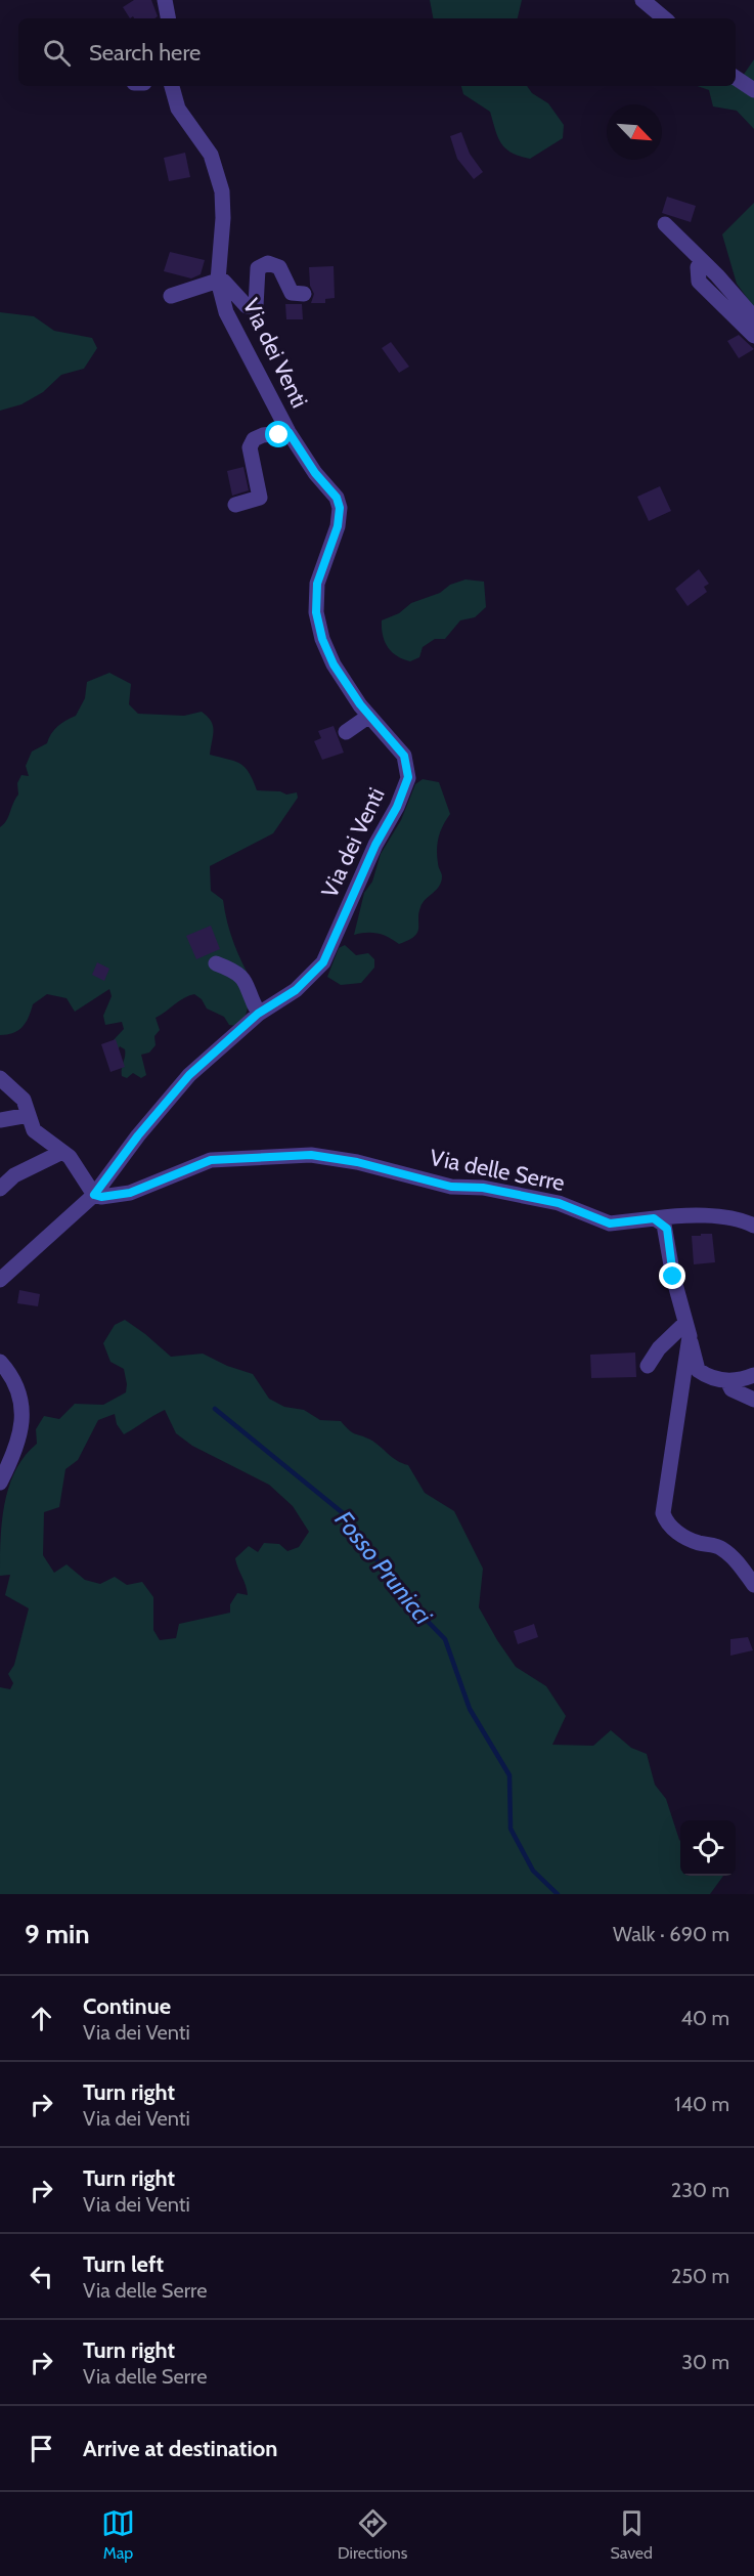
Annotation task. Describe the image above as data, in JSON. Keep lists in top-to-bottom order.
{
  "streets": {
    "street": ["Via dei Venti", "Via delle Serre"]
  },
  "crossings": [
    ["Via dei Venti", "Via delle Serre"]
  ],
  "water": ["Fosso Prunicci"],
  "north": "bottom right",
  "page": {
    "search": "Search here",
    "heading": ["9 min", "Walk · 690 m"],
    "list": [
      ["Continue", "Via dei Venti", "40 m"],
      ["Turn right", "Via dei Venti", "140 m"],
      ["Turn right", "Via dei Venti", "230 m"],
      ["Turn left", "Via delle Serre", "250 m"],
      ["Turn right", "Via delle Serre", "30 m"],
      "Arrive at destination"
    ],
    "nav": ["Map", "Directions", "Saved"]
  }
}
